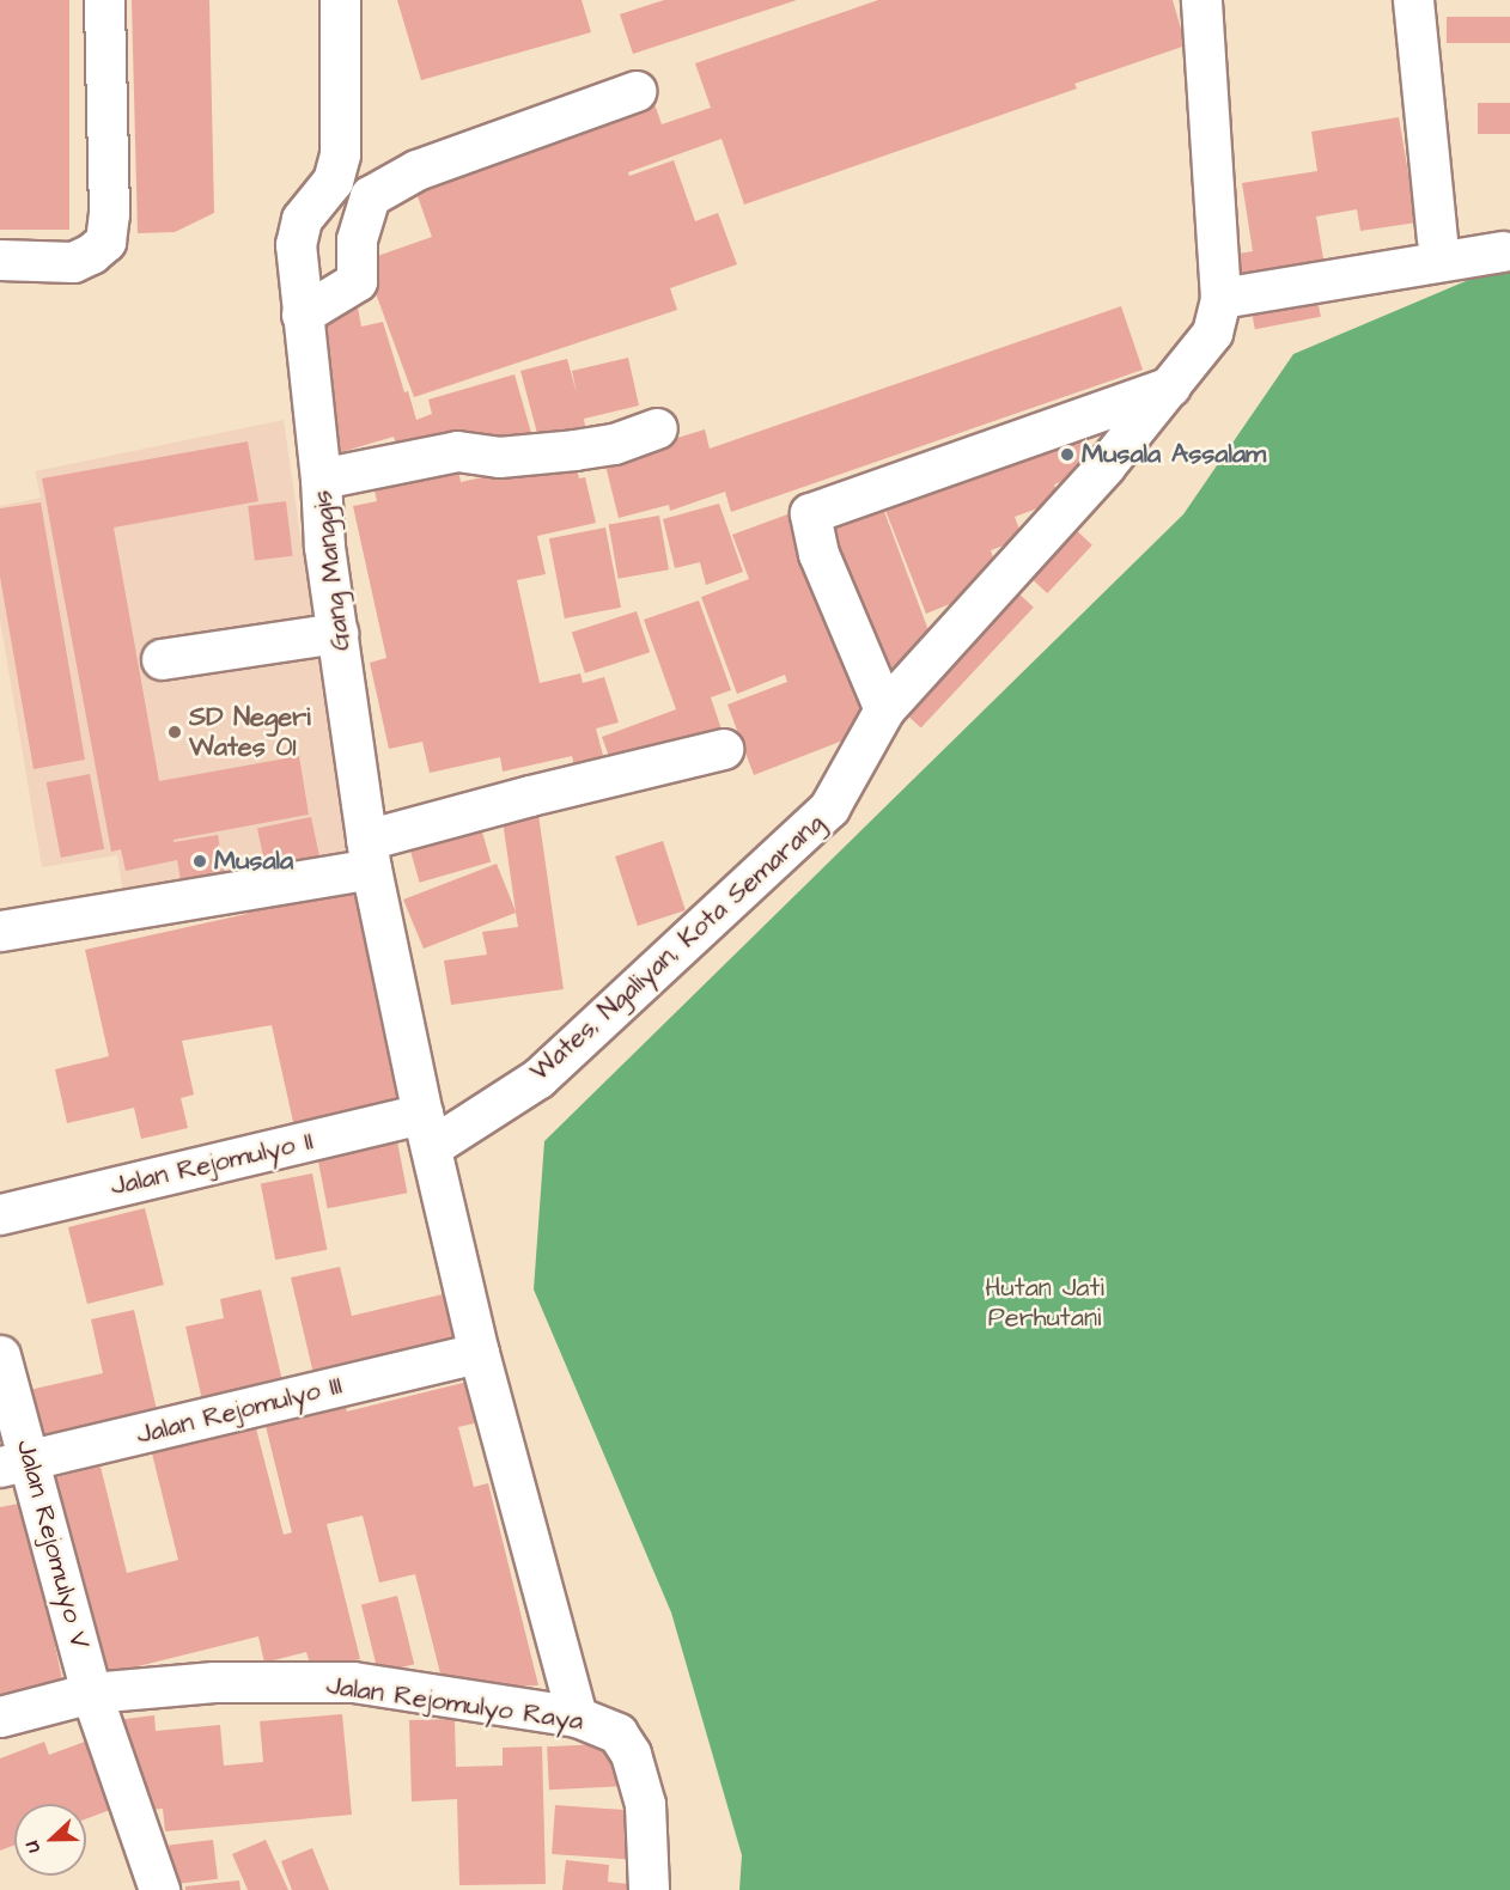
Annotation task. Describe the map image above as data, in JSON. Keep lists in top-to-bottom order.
{
  "streets": {
    "street": [
      "Gang Manggis",
      "Wates, Ngaliyan, Kota Semarang",
      "Jalan Rejomulyo II",
      "Jalan Rejomulyo III",
      "Jalan Rejomulyo V",
      "Jalan Rejomulyo Raya"
    ]
  },
  "crossings": [
    ["Gang Manggis", "Wates, Ngaliyan, Kota Semarang"],
    ["Gang Manggis", "Jalan Rejomulyo II"],
    ["Gang Manggis", "Jalan Rejomulyo III"],
    ["Gang Manggis", "Jalan Rejomulyo Raya"],
    ["Wates, Ngaliyan, Kota Semarang", "Jalan Rejomulyo II"],
    ["Jalan Rejomulyo III", "Jalan Rejomulyo V"],
    ["Jalan Rejomulyo V", "Jalan Rejomulyo Raya"]
  ],
  "parks": ["Hutan Jati Perhutani"],
  "places": ["Musala Assalam", "SD Negeri Wates 01", "Musala"],
  "north": "left"
}
